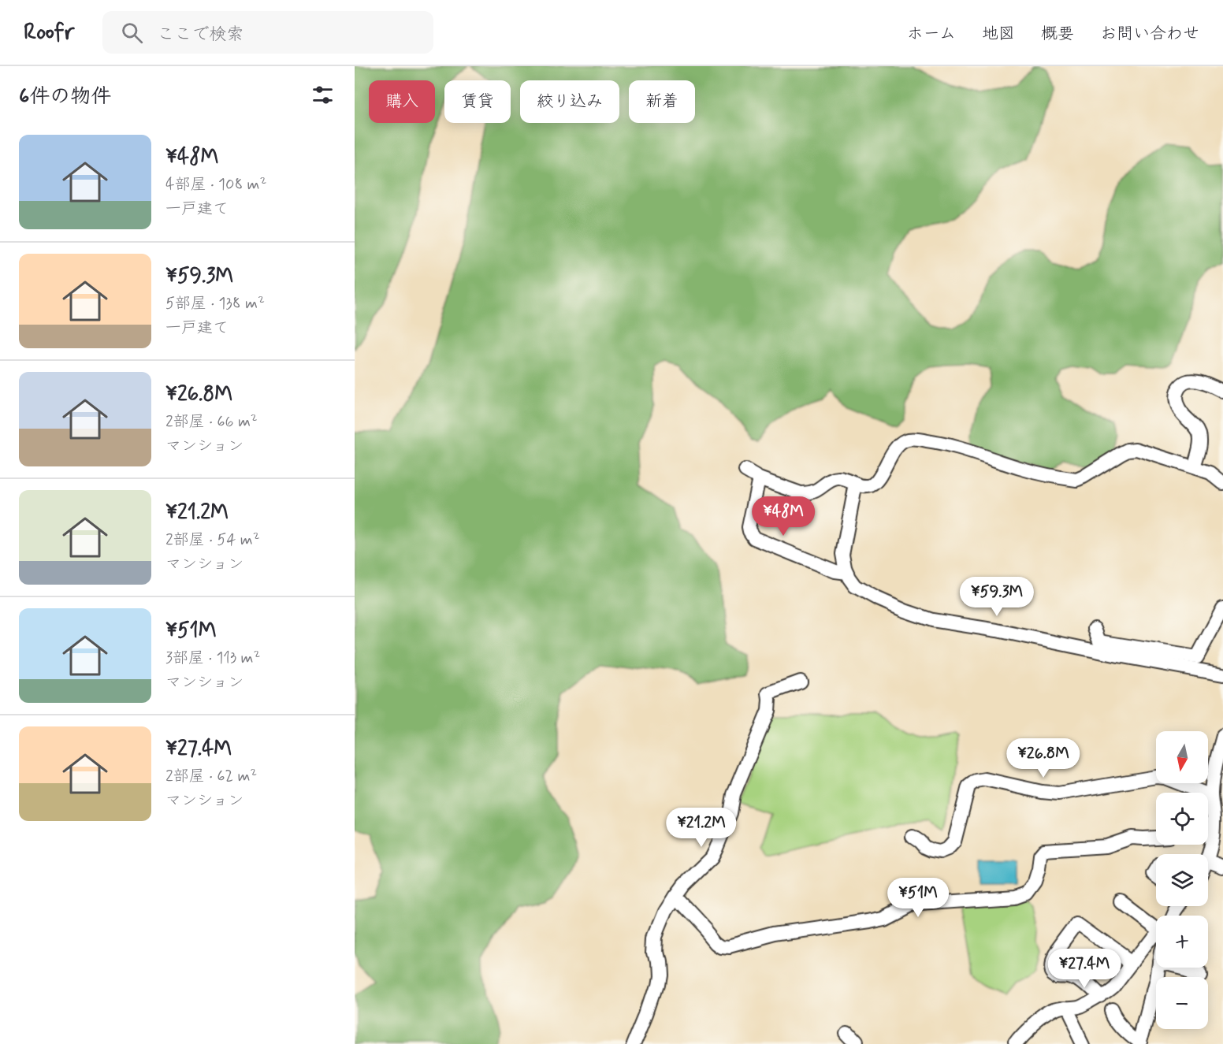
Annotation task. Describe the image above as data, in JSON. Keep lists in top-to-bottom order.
{
  "north": "bottom",
  "page": {
    "header": "Roofr",
    "search": "ここで検索",
    "nav": [
      "ホーム",
      "地図",
      "概要",
      "お問い合わせ"
    ],
    "heading": "6件の物件",
    "chip": [
      "購入",
      "賃貸",
      "絞り込み",
      "新着"
    ],
    "list": [
      {
        "name": "¥48M",
        "note": "4部屋 · 108 m² · 一戸建て"
      },
      {
        "name": "¥59.3M",
        "note": "5部屋 · 138 m² · 一戸建て"
      },
      {
        "name": "¥26.8M",
        "note": "2部屋 · 66 m² · マンション"
      },
      {
        "name": "¥21.2M",
        "note": "2部屋 · 54 m² · マンション"
      },
      {
        "name": "¥51M",
        "note": "3部屋 · 113 m² · マンション"
      },
      {
        "name": "¥27.4M",
        "note": "2部屋 · 62 m² · マンション"
      }
    ],
    "price": [
      "¥48M",
      "¥59.3M",
      "¥26.8M",
      "¥21.2M",
      "¥51M",
      "¥27.4M"
    ],
    "map_buttons": ["+", "−"]
  }
}
